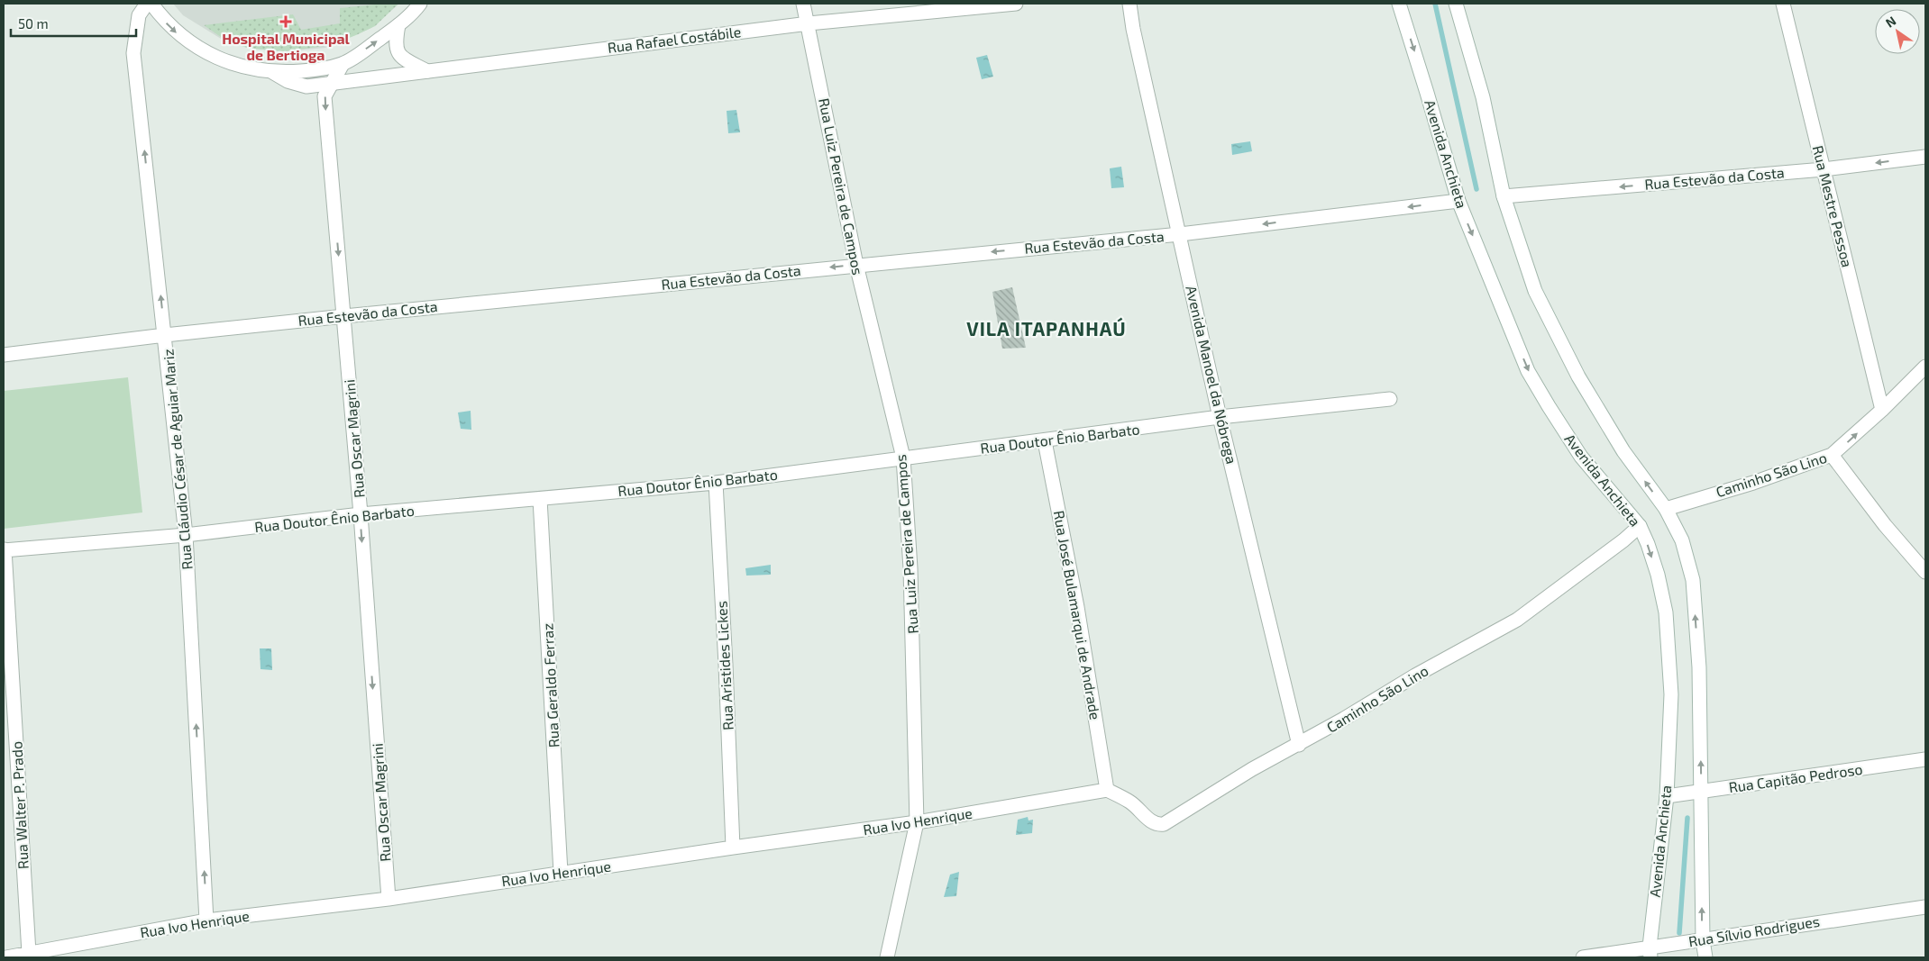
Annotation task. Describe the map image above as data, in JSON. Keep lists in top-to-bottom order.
{
  "streets": {
    "street": [
      "Rua Rafael Costábile",
      "Avenida Anchieta",
      "Rua Estevão da Costa",
      "Rua Luiz Pereira de Campos",
      "Rua Mestre Pessoa",
      "Avenida Manoel da Nóbrega",
      "Rua Oscar Magrini",
      "Rua Doutor Ênio Barbato",
      "Rua Cláudio César de Aguiar Mariz",
      "Caminho São Lino",
      "Rua José Bulamarqui de Andrade",
      "Rua Aristides Lickes",
      "Rua Geraldo Ferraz",
      "Rua Capitão Pedroso",
      "Rua Walter P. Prado",
      "Rua Ivo Henrique",
      "Rua Sílvio Rodrigues"
    ]
  },
  "crossings": [
    ["Rua Rafael Costábile", "Rua Luiz Pereira de Campos"],
    ["Rua Rafael Costábile", "Rua Oscar Magrini"],
    ["Avenida Anchieta", "Rua Estevão da Costa"],
    ["Avenida Anchieta", "Caminho São Lino"],
    ["Avenida Anchieta", "Rua Capitão Pedroso"],
    ["Avenida Anchieta", "Rua Sílvio Rodrigues"],
    ["Rua Estevão da Costa", "Rua Luiz Pereira de Campos"],
    ["Rua Estevão da Costa", "Rua Mestre Pessoa"],
    ["Rua Estevão da Costa", "Avenida Manoel da Nóbrega"],
    ["Rua Estevão da Costa", "Rua Oscar Magrini"],
    ["Rua Estevão da Costa", "Rua Cláudio César de Aguiar Mariz"],
    ["Rua Luiz Pereira de Campos", "Rua Doutor Ênio Barbato"],
    ["Rua Luiz Pereira de Campos", "Rua Ivo Henrique"],
    ["Rua Mestre Pessoa", "Caminho São Lino"],
    ["Avenida Manoel da Nóbrega", "Rua Doutor Ênio Barbato"],
    ["Avenida Manoel da Nóbrega", "Caminho São Lino"],
    ["Rua Oscar Magrini", "Rua Doutor Ênio Barbato"],
    ["Rua Oscar Magrini", "Rua Ivo Henrique"],
    ["Rua Doutor Ênio Barbato", "Rua Cláudio César de Aguiar Mariz"],
    ["Rua Doutor Ênio Barbato", "Rua José Bulamarqui de Andrade"],
    ["Rua Doutor Ênio Barbato", "Rua Aristides Lickes"],
    ["Rua Doutor Ênio Barbato", "Rua Geraldo Ferraz"],
    ["Rua Doutor Ênio Barbato", "Rua Walter P. Prado"],
    ["Rua Cláudio César de Aguiar Mariz", "Rua Ivo Henrique"],
    ["Caminho São Lino", "Rua José Bulamarqui de Andrade"],
    ["Caminho São Lino", "Rua Ivo Henrique"],
    ["Rua José Bulamarqui de Andrade", "Rua Ivo Henrique"],
    ["Rua Aristides Lickes", "Rua Ivo Henrique"],
    ["Rua Geraldo Ferraz", "Rua Ivo Henrique"],
    ["Rua Walter P. Prado", "Rua Ivo Henrique"]
  ],
  "one_way": ["Rua Estevão da Costa", "Rua Oscar Magrini", "Rua Cláudio César de Aguiar Mariz"],
  "districts": ["VILA ITAPANHAÚ"],
  "places": {
    "health": ["Hospital Municipal de Bertioga"]
  },
  "scale_bar": "50 m",
  "north": "top left"
}
